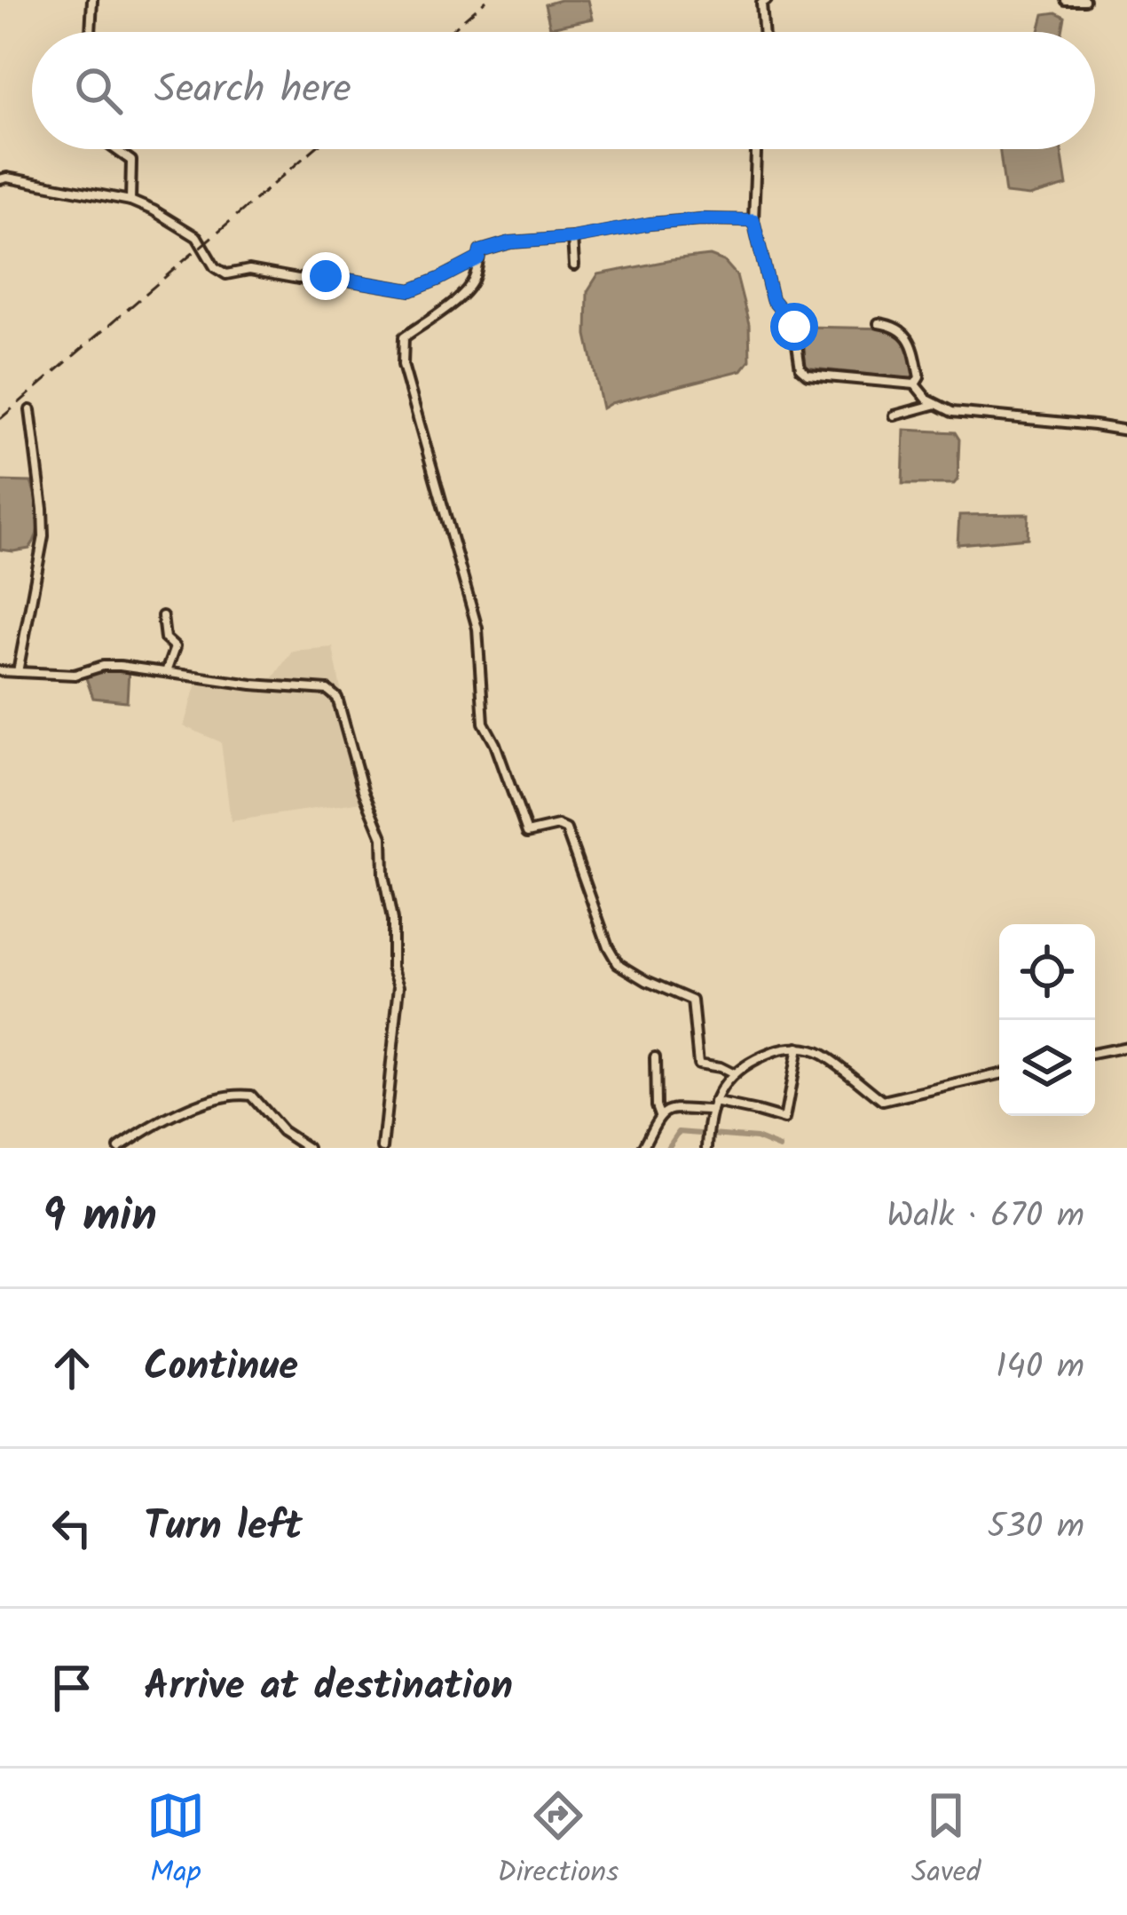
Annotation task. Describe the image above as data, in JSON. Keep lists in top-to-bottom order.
{
  "page": {
    "search": "Search here",
    "heading": ["9 min", "Walk · 670 m"],
    "list": [
      ["Continue", "140 m"],
      ["Turn left", "530 m"],
      "Arrive at destination"
    ],
    "nav": ["Map", "Directions", "Saved"]
  }
}
